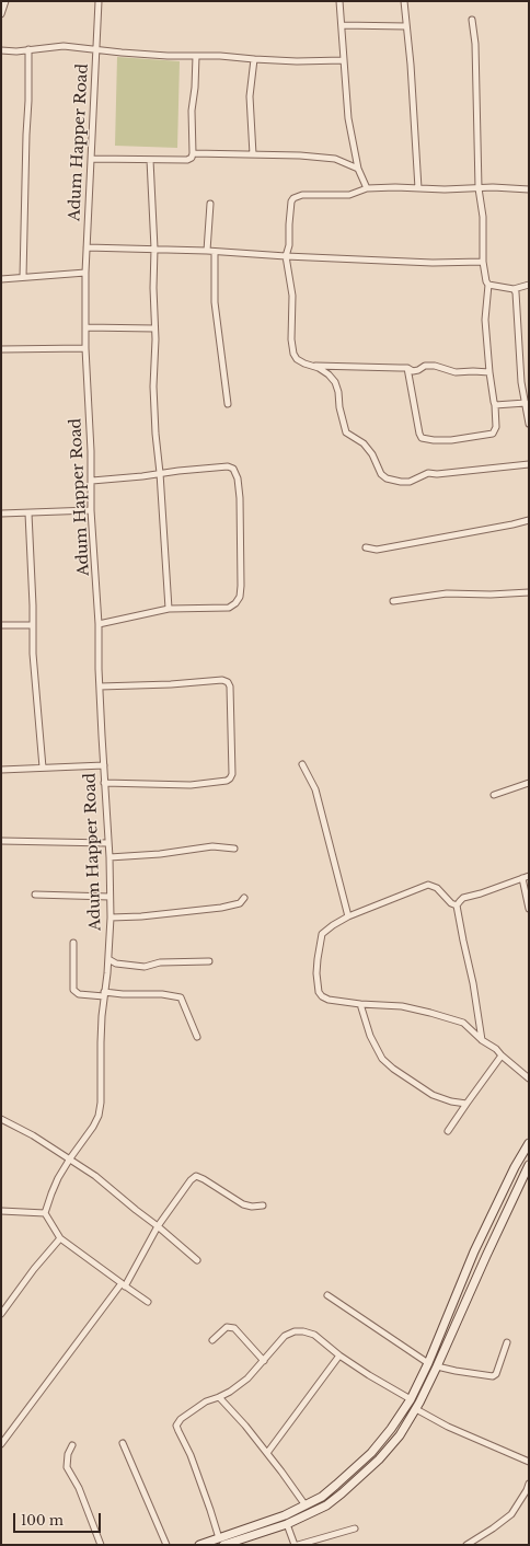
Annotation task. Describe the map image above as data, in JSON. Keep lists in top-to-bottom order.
{
  "streets": {
    "street": ["Adum Happer Road"]
  },
  "scale_bar": "100 m"
}
